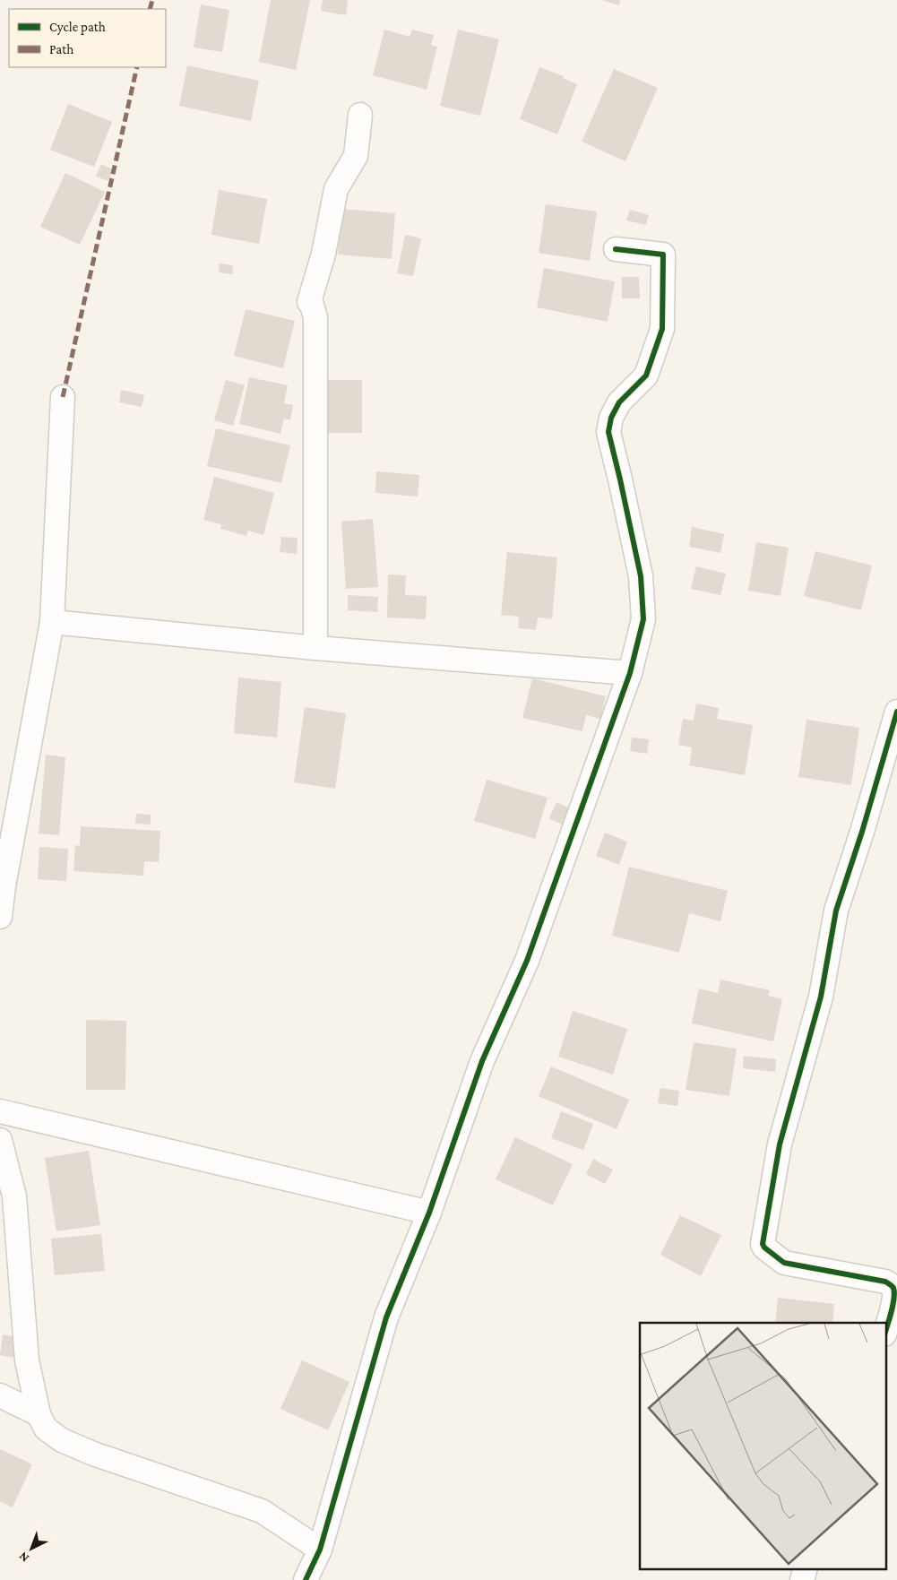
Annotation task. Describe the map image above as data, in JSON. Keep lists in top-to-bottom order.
{
  "legend": ["Cycle path", "Path"],
  "north": "bottom left"
}
